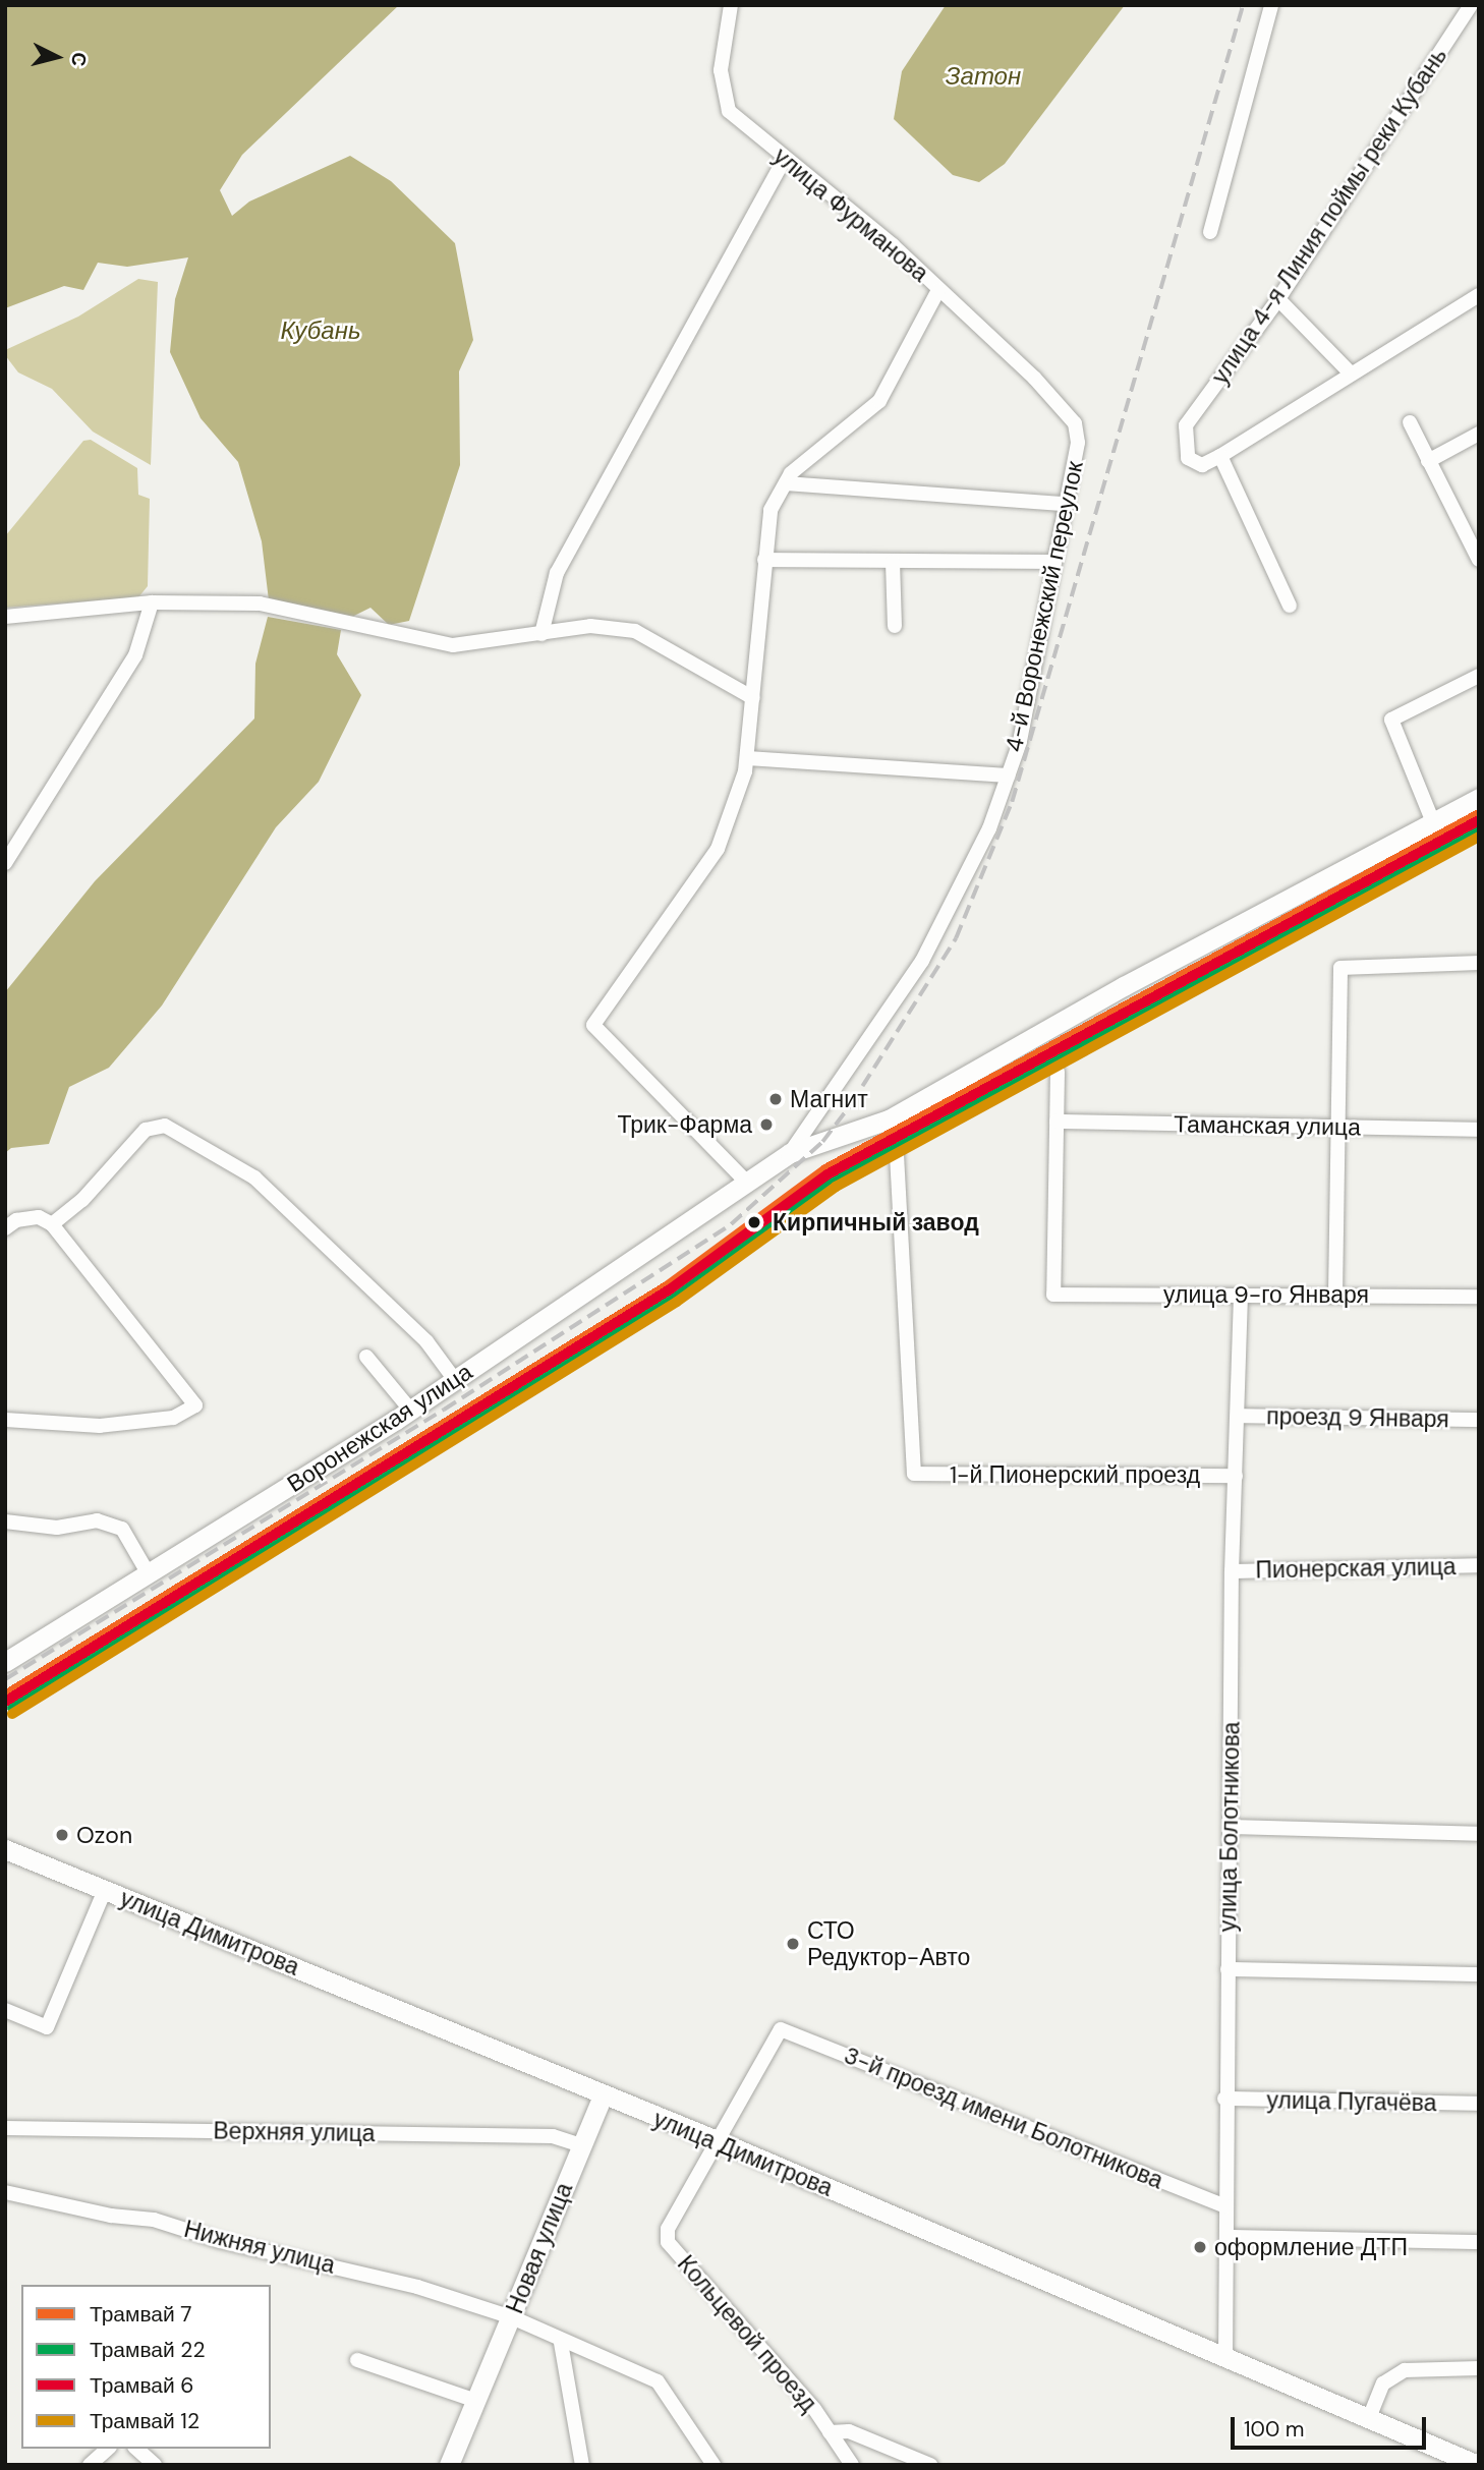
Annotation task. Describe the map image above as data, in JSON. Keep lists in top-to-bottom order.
{
  "streets": {
    "street": [
      "улица Фурманова",
      "улица 4-я Линия поймы реки Кубань",
      "4-й Воронежский переулок",
      "Таманская улица",
      "улица 9-го Января",
      "проезд 9 Января",
      "Воронежская улица",
      "1-й Пионерский проезд",
      "Пионерская улица",
      "улица Болотникова",
      "улица Димитрова",
      "улица Пугачёва",
      "3-й проезд имени Болотникова",
      "Верхняя улица",
      "Нижняя улица",
      "Новая улица",
      "Кольцевой проезд"
    ]
  },
  "crossings": [
    ["улица Фурманова", "4-й Воронежский переулок"],
    ["4-й Воронежский переулок", "Воронежская улица"],
    ["Таманская улица", "улица 9-го Января"],
    ["улица 9-го Января", "улица Болотникова"],
    ["проезд 9 Января", "улица Болотникова"],
    ["Воронежская улица", "1-й Пионерский проезд"],
    ["1-й Пионерский проезд", "улица Болотникова"],
    ["Пионерская улица", "улица Болотникова"],
    ["улица Болотникова", "улица Димитрова"],
    ["улица Болотникова", "улица Пугачёва"],
    ["улица Болотникова", "3-й проезд имени Болотникова"],
    ["улица Димитрова", "Новая улица"],
    ["улица Димитрова", "Кольцевой проезд"],
    ["3-й проезд имени Болотникова", "Кольцевой проезд"],
    ["Верхняя улица", "Новая улица"],
    ["Нижняя улица", "Новая улица"]
  ],
  "water": ["Затон", "Кубань"],
  "places": [
    "Магнит",
    "Трик-Фарма",
    "Кирпичный завод",
    "Ozon",
    "СТО Редуктор-Авто",
    "оформление ДТП"
  ],
  "lines": [
    "tram line 7",
    "tram line 6",
    "tram line 22",
    "tram line 12"
  ],
  "legend": [
    "Трамвай 7",
    "Трамвай 22",
    "Трамвай 6",
    "Трамвай 12"
  ],
  "scale_bar": "100 m",
  "north": "right"
}
